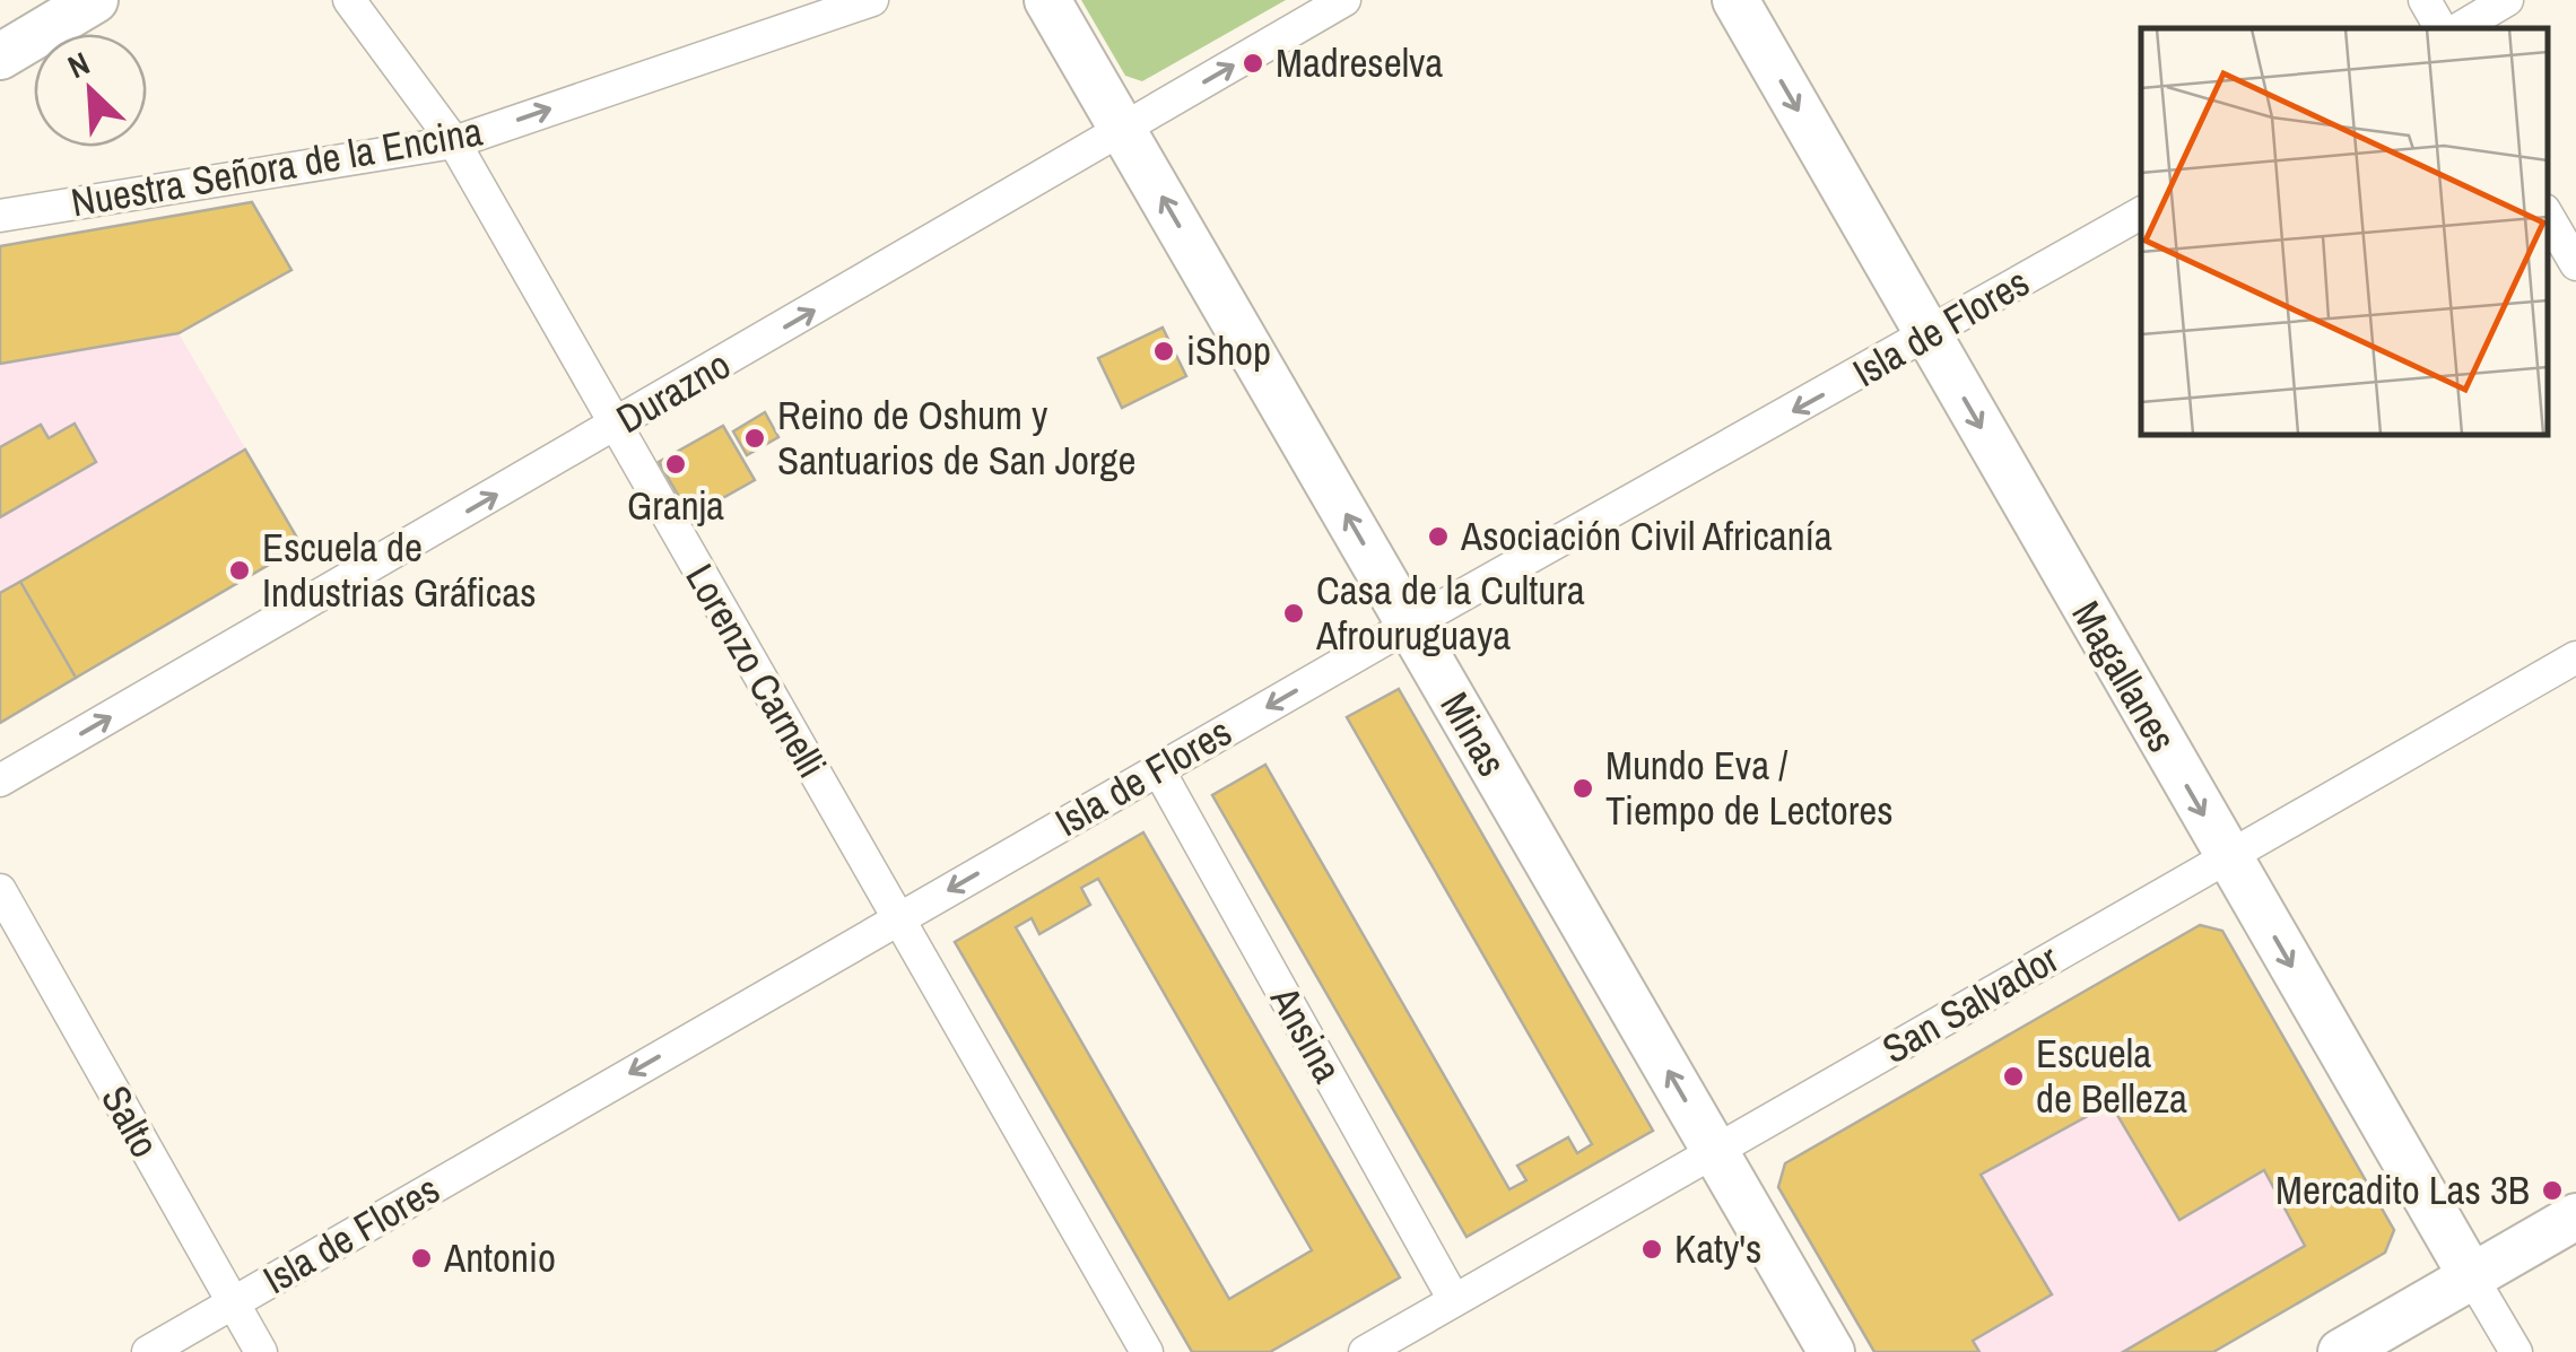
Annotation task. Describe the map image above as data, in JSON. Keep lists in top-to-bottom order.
{
  "streets": {
    "street": [
      "Nuestra Señora de la Encina",
      "Isla de Flores",
      "Durazno",
      "Lorenzo Carnelli",
      "Magallanes",
      "Minas",
      "San Salvador",
      "Ansina",
      "Salto"
    ]
  },
  "crossings": [
    ["Nuestra Señora de la Encina", "Lorenzo Carnelli"],
    ["Isla de Flores", "Lorenzo Carnelli"],
    ["Isla de Flores", "Magallanes"],
    ["Isla de Flores", "Minas"],
    ["Isla de Flores", "Ansina"],
    ["Isla de Flores", "Salto"],
    ["Durazno", "Lorenzo Carnelli"],
    ["Durazno", "Minas"],
    ["Magallanes", "San Salvador"],
    ["Minas", "San Salvador"],
    ["San Salvador", "Ansina"]
  ],
  "one_way": [
    "Nuestra Señora de la Encina",
    "Isla de Flores",
    "Durazno",
    "Magallanes",
    "Minas"
  ],
  "places": [
    "Madreselva",
    "iShop",
    "Reino de Oshum y Santuarios de San Jorge",
    "Granja",
    "Asociación Civil Africanía",
    "Escuela de Industrias Gráficas",
    "Casa de la Cultura Afrouruguaya",
    "Mundo Eva / Tiempo de Lectores",
    "Escuela de Belleza",
    "Mercadito Las 3B",
    "Katy's",
    "Antonio"
  ],
  "north": "top left"
}
